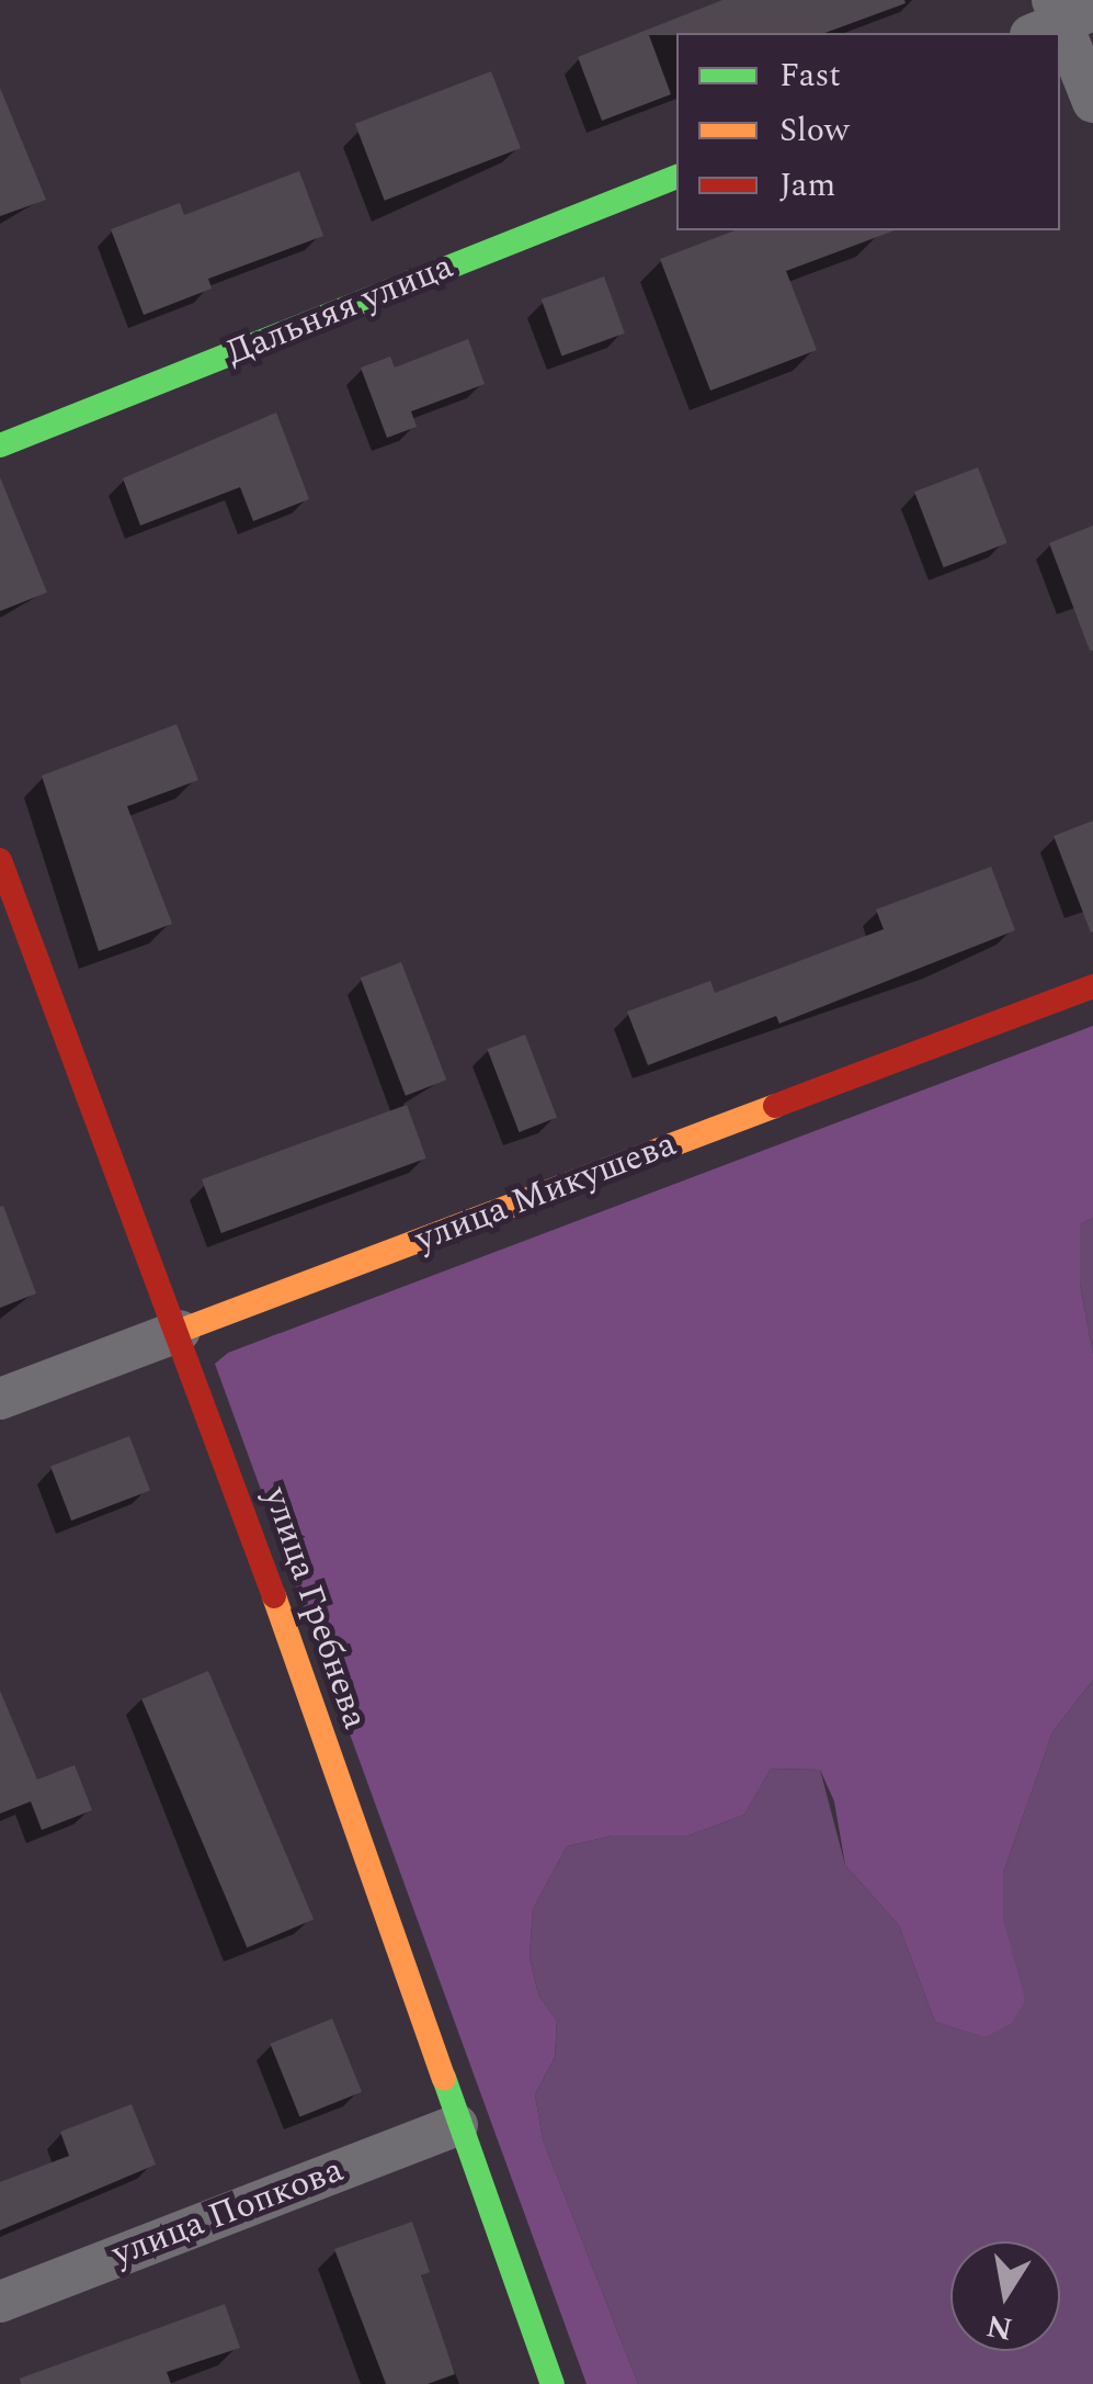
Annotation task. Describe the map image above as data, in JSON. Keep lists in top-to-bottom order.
{
  "streets": {
    "street": [
      "Дальняя улица",
      "улица Микушева",
      "улица Гребнева",
      "улица Попкова"
    ]
  },
  "crossings": [
    ["улица Микушева", "улица Гребнева"],
    ["улица Гребнева", "улица Попкова"]
  ],
  "legend": ["Fast", "Slow", "Jam"],
  "north": "bottom"
}
